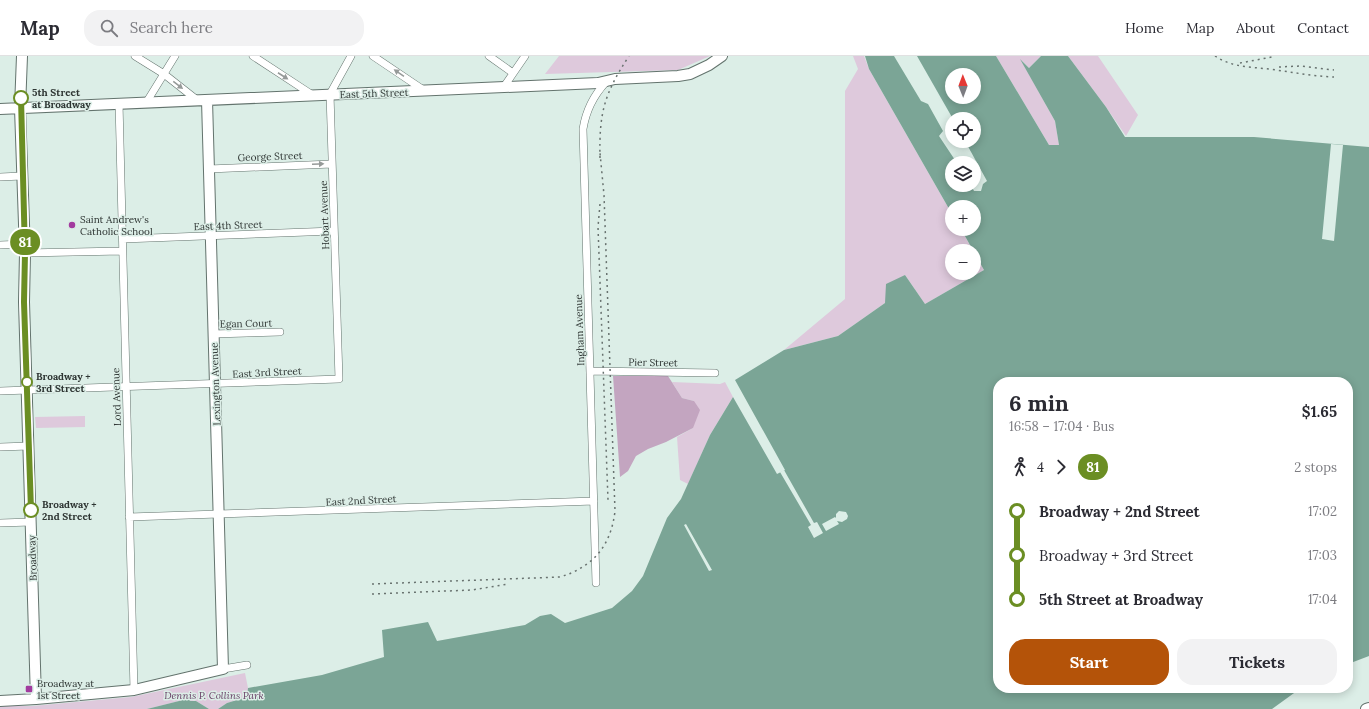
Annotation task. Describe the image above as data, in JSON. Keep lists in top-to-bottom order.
{
  "streets": {
    "street": [
      "East 5th Street",
      "George Street",
      "Hobart Avenue",
      "East 4th Street",
      "Egan Court",
      "Ingham Avenue",
      "Pier Street",
      "East 3rd Street",
      "Lexington Avenue",
      "Lord Avenue",
      "East 2nd Street",
      "Broadway"
    ]
  },
  "crossings": [
    ["East 5th Street", "Hobart Avenue"],
    ["East 5th Street", "Ingham Avenue"],
    ["East 5th Street", "Lexington Avenue"],
    ["East 5th Street", "Lord Avenue"],
    ["East 5th Street", "Broadway"],
    ["George Street", "Hobart Avenue"],
    ["George Street", "Lexington Avenue"],
    ["Hobart Avenue", "East 4th Street"],
    ["Hobart Avenue", "East 3rd Street"],
    ["East 4th Street", "Lexington Avenue"],
    ["East 4th Street", "Lord Avenue"],
    ["Egan Court", "Lexington Avenue"],
    ["Ingham Avenue", "Pier Street"],
    ["Ingham Avenue", "East 2nd Street"],
    ["East 3rd Street", "Lexington Avenue"],
    ["East 3rd Street", "Lord Avenue"],
    ["East 3rd Street", "Broadway"],
    ["Lexington Avenue", "East 2nd Street"],
    ["Lord Avenue", "East 2nd Street"]
  ],
  "one_way": ["George Street"],
  "parks": ["Dennis P. Collins Park"],
  "places": {
    "other": [
      "5th Street at Broadway",
      "Saint Andrew's Catholic School",
      "Broadway + 3rd Street",
      "Broadway + 2nd Street"
    ],
    "transit": ["Broadway at 1st Street"]
  },
  "lines": ["bus line 81"],
  "north": "top",
  "page": {
    "header": "Map",
    "search": "Search here",
    "nav": [
      "Home",
      "Map",
      "About",
      "Contact"
    ],
    "on_map": "81",
    "map_buttons": ["+", "−"],
    "heading": ["6 min", "16:58 – 17:04 · Bus", "$1.65"],
    "legs": ["4", "81", "2 stops"],
    "list": [
      {
        "name": "Broadway + 2nd Street",
        "value": "17:02"
      },
      {
        "name": "Broadway + 3rd Street",
        "value": "17:03"
      },
      {
        "name": "5th Street at Broadway",
        "value": "17:04"
      }
    ],
    "buttons": ["Start", "Tickets"]
  }
}
